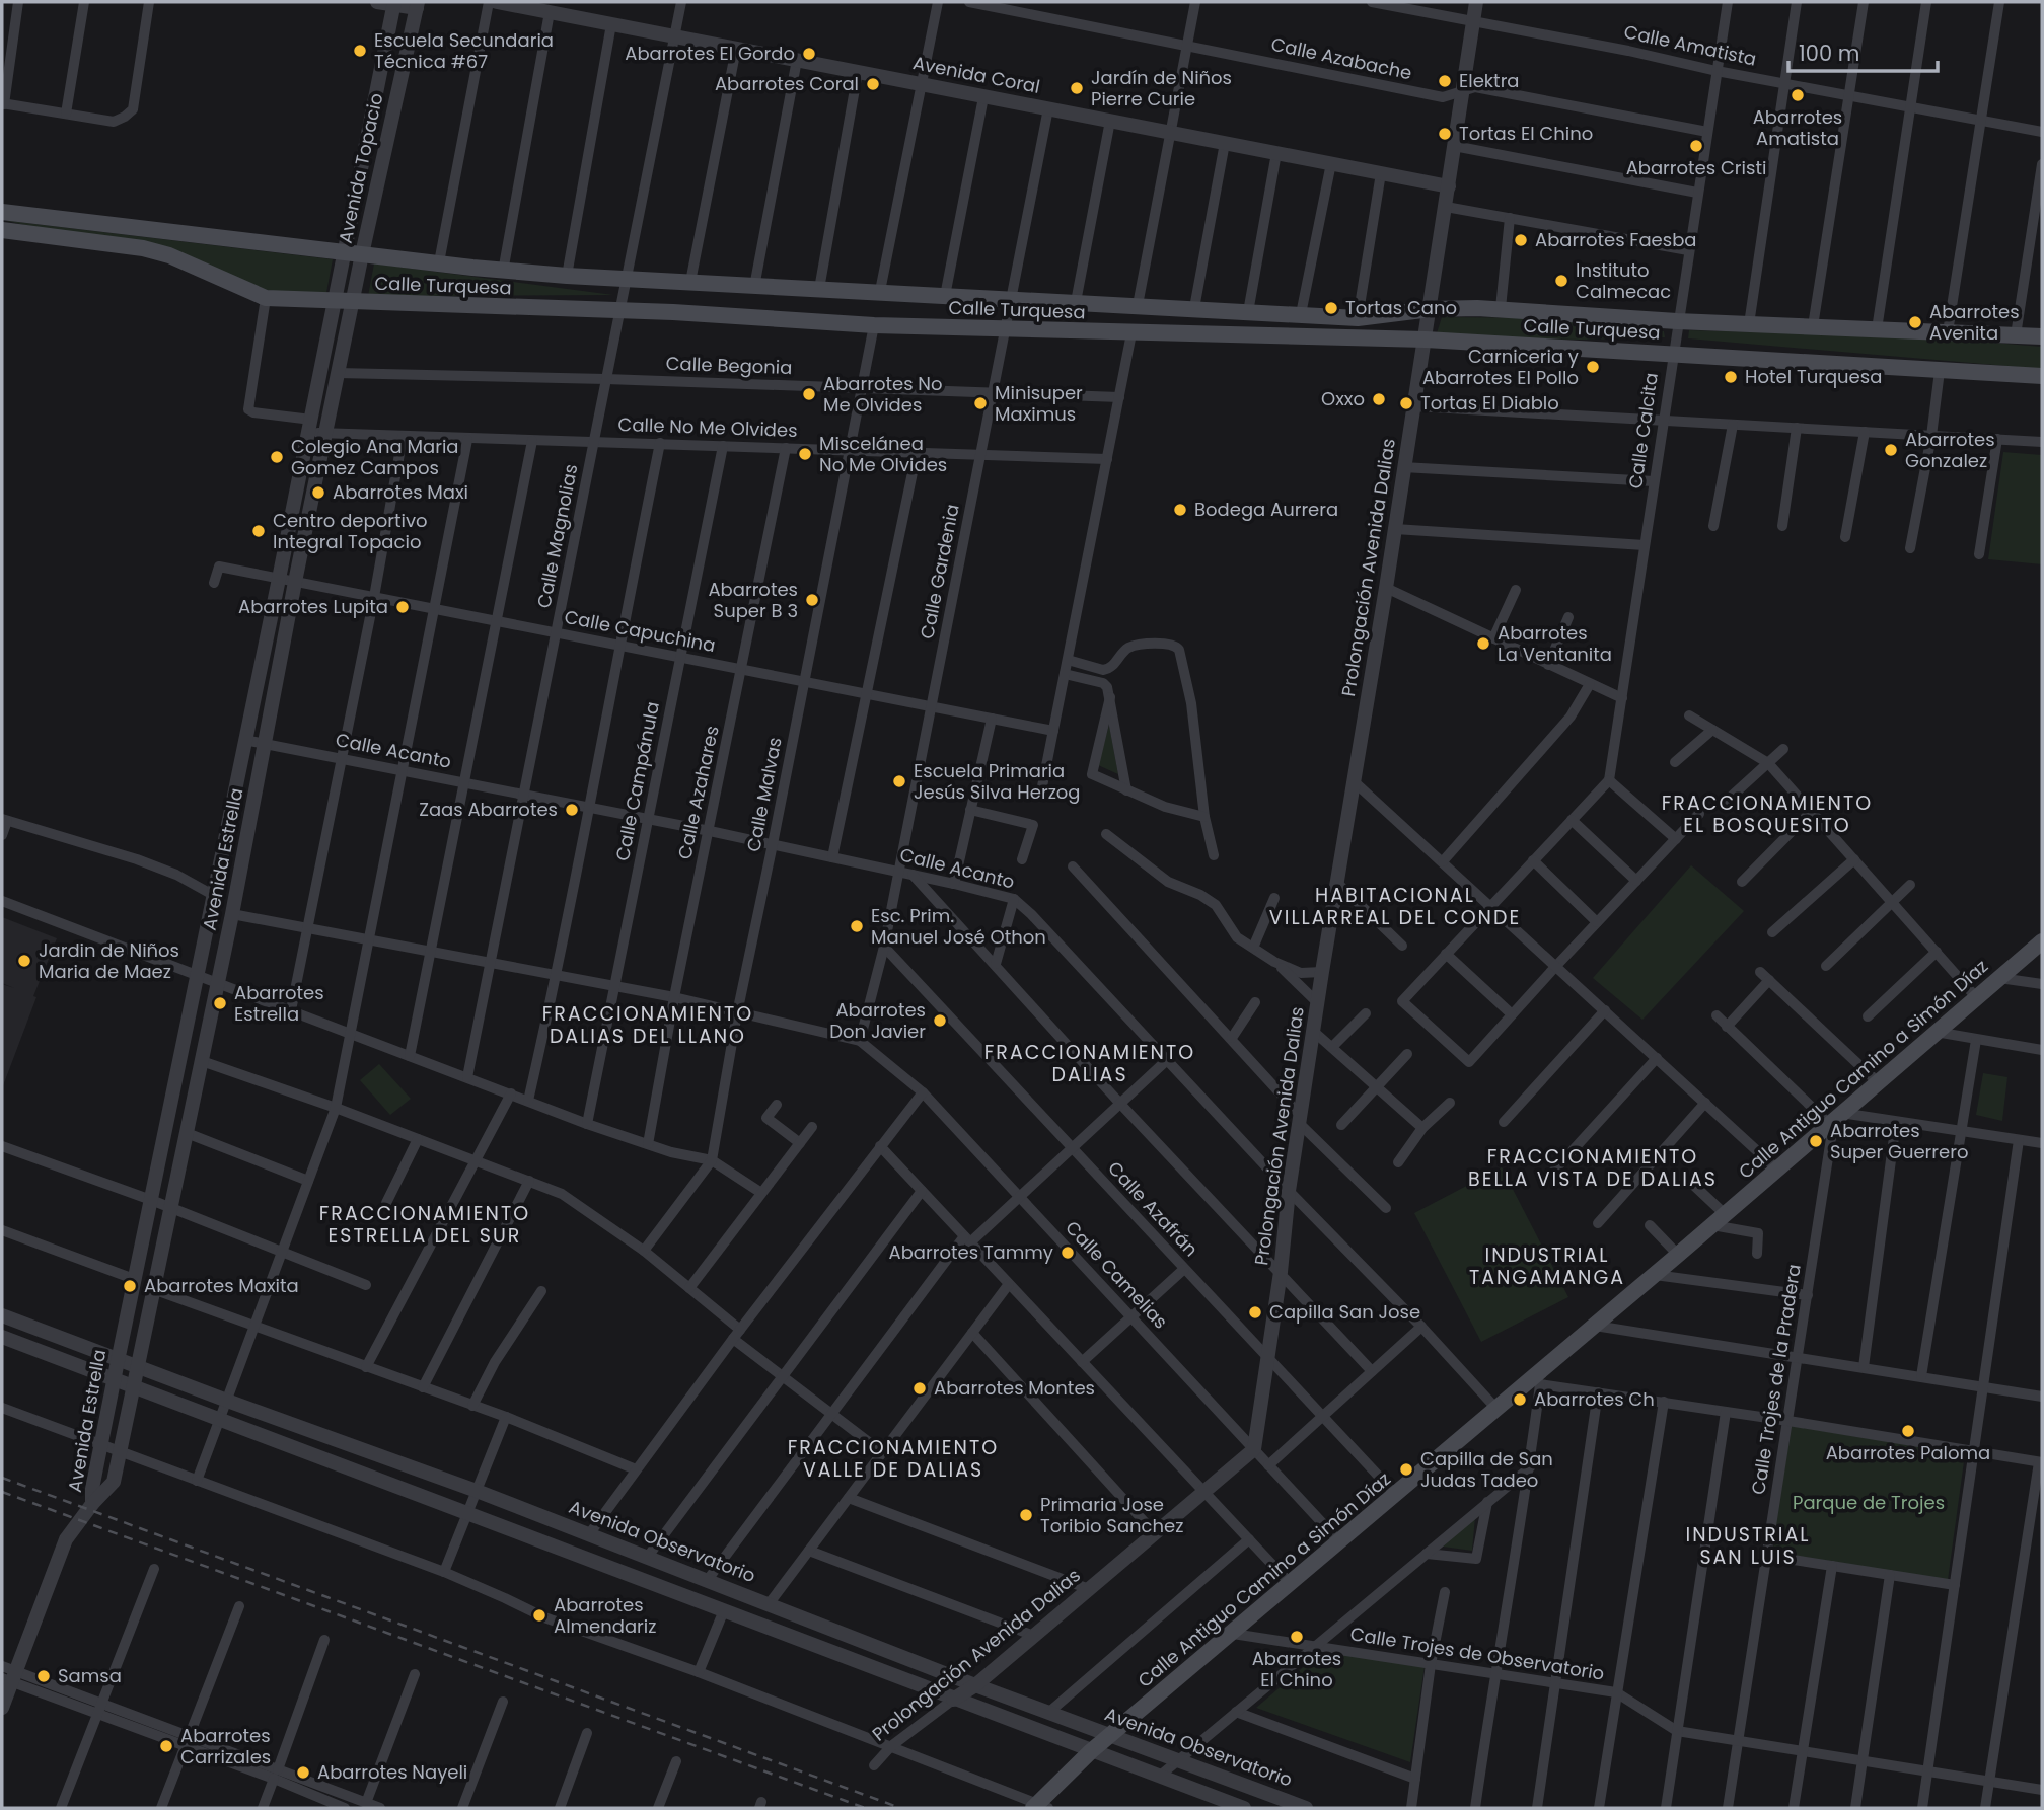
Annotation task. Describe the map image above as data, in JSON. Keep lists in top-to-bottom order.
{
  "streets": {
    "main road": ["Calle Turquesa", "Calle Antiguo Camino a Simón Díaz"],
    "street": [
      "Calle Amatista",
      "Calle Azabache",
      "Avenida Coral",
      "Avenida Topacio",
      "Calle Begonia",
      "Calle No Me Olvides",
      "Calle Calcita",
      "Calle Magnolias",
      "Prolongación Avenida Dalias",
      "Calle Gardenia",
      "Calle Capuchina",
      "Calle Acanto",
      "Calle Campánula",
      "Calle Azahares",
      "Calle Malvas",
      "Avenida Estrella",
      "Calle Azafrán",
      "Calle Camelias",
      "Calle Trojes de la Pradera",
      "Avenida Observatorio",
      "Calle Trojes de Observatorio"
    ]
  },
  "crossings": [
    ["Calle Amatista", "Calle Calcita"],
    ["Calle Amatista", "Prolongación Avenida Dalias"],
    ["Calle Azabache", "Calle Calcita"],
    ["Calle Azabache", "Prolongación Avenida Dalias"],
    ["Avenida Coral", "Calle Magnolias"],
    ["Avenida Coral", "Prolongación Avenida Dalias"],
    ["Avenida Coral", "Calle Gardenia"],
    ["Avenida Topacio", "Calle Turquesa"],
    ["Avenida Topacio", "Avenida Estrella"],
    ["Calle Turquesa", "Calle No Me Olvides"],
    ["Calle Turquesa", "Calle Calcita"],
    ["Calle Turquesa", "Calle Magnolias"],
    ["Calle Turquesa", "Prolongación Avenida Dalias"],
    ["Calle Turquesa", "Calle Gardenia"],
    ["Calle Turquesa", "Calle Malvas"],
    ["Calle Turquesa", "Avenida Estrella"],
    ["Calle Begonia", "Calle Magnolias"],
    ["Calle Begonia", "Calle Gardenia"],
    ["Calle Begonia", "Calle Malvas"],
    ["Calle Begonia", "Avenida Estrella"],
    ["Calle No Me Olvides", "Calle Magnolias"],
    ["Calle No Me Olvides", "Calle Gardenia"],
    ["Calle No Me Olvides", "Calle Campánula"],
    ["Calle No Me Olvides", "Calle Azahares"],
    ["Calle No Me Olvides", "Calle Malvas"],
    ["Calle No Me Olvides", "Avenida Estrella"],
    ["Calle Magnolias", "Calle Capuchina"],
    ["Calle Magnolias", "Calle Acanto"],
    ["Prolongación Avenida Dalias", "Calle Acanto"],
    ["Prolongación Avenida Dalias", "Calle Azafrán"],
    ["Prolongación Avenida Dalias", "Calle Camelias"],
    ["Prolongación Avenida Dalias", "Avenida Observatorio"],
    ["Calle Gardenia", "Calle Capuchina"],
    ["Calle Gardenia", "Calle Acanto"],
    ["Calle Gardenia", "Calle Azafrán"],
    ["Calle Gardenia", "Calle Camelias"],
    ["Calle Capuchina", "Calle Campánula"],
    ["Calle Capuchina", "Calle Azahares"],
    ["Calle Capuchina", "Calle Malvas"],
    ["Calle Capuchina", "Avenida Estrella"],
    ["Calle Acanto", "Calle Campánula"],
    ["Calle Acanto", "Calle Azahares"],
    ["Calle Acanto", "Calle Malvas"],
    ["Calle Acanto", "Avenida Estrella"],
    ["Calle Acanto", "Calle Antiguo Camino a Simón Díaz"],
    ["Avenida Estrella", "Avenida Observatorio"],
    ["Calle Antiguo Camino a Simón Díaz", "Calle Azafrán"],
    ["Calle Antiguo Camino a Simón Díaz", "Calle Camelias"],
    ["Calle Antiguo Camino a Simón Díaz", "Calle Trojes de la Pradera"],
    ["Calle Antiguo Camino a Simón Díaz", "Avenida Observatorio"],
    ["Calle Antiguo Camino a Simón Díaz", "Calle Trojes de Observatorio"],
    ["Calle Trojes de la Pradera", "Calle Trojes de Observatorio"]
  ],
  "districts": [
    "FRACCIONAMIENTO EL BOSQUESITO",
    "HABITACIONAL VILLARREAL DEL CONDE",
    "FRACCIONAMIENTO DALIAS DEL LLANO",
    "FRACCIONAMIENTO DALIAS",
    "FRACCIONAMIENTO BELLA VISTA DE DALIAS",
    "FRACCIONAMIENTO ESTRELLA DEL SUR",
    "INDUSTRIAL TANGAMANGA",
    "FRACCIONAMIENTO VALLE DE DALIAS",
    "INDUSTRIAL SAN LUIS"
  ],
  "parks": ["Parque de Trojes"],
  "places": [
    "Escuela Secundaria Técnica #67",
    "Abarrotes El Gordo",
    "Elektra",
    "Abarrotes Coral",
    "Jardín de Niños Pierre Curie",
    "Abarrotes Amatista",
    "Tortas El Chino",
    "Abarrotes Cristi",
    "Abarrotes Faesba",
    "Instituto Calmecac",
    "Tortas Cano",
    "Abarrotes Avenita",
    "Carniceria y Abarrotes El Pollo",
    "Hotel Turquesa",
    "Abarrotes No Me Olvides",
    "Oxxo",
    "Minisuper Maximus",
    "Tortas El Diablo",
    "Abarrotes Gonzalez",
    "Miscelánea No Me Olvides",
    "Colegio Ana Maria Gomez Campos",
    "Abarrotes Maxi",
    "Bodega Aurrera",
    "Centro deportivo Integral Topacio",
    "Abarrotes Super B 3",
    "Abarrotes Lupita",
    "Abarrotes La Ventanita",
    "Escuela Primaria Jesús Silva Herzog",
    "Zaas Abarrotes",
    "Esc. Prim. Manuel José Othon",
    "Jardin de Niños Maria de Maez",
    "Abarrotes Estrella",
    "Abarrotes Don Javier",
    "Abarrotes Super Guerrero",
    "Abarrotes Tammy",
    "Abarrotes Maxita",
    "Capilla San Jose",
    "Abarrotes Montes",
    "Abarrotes Ch",
    "Abarrotes Paloma",
    "Capilla de San Judas Tadeo",
    "Primaria Jose Toribio Sanchez",
    "Abarrotes Almendariz",
    "Abarrotes El Chino",
    "Samsa",
    "Abarrotes Carrizales",
    "Abarrotes Nayeli"
  ],
  "scale_bar": "100 m"
}
